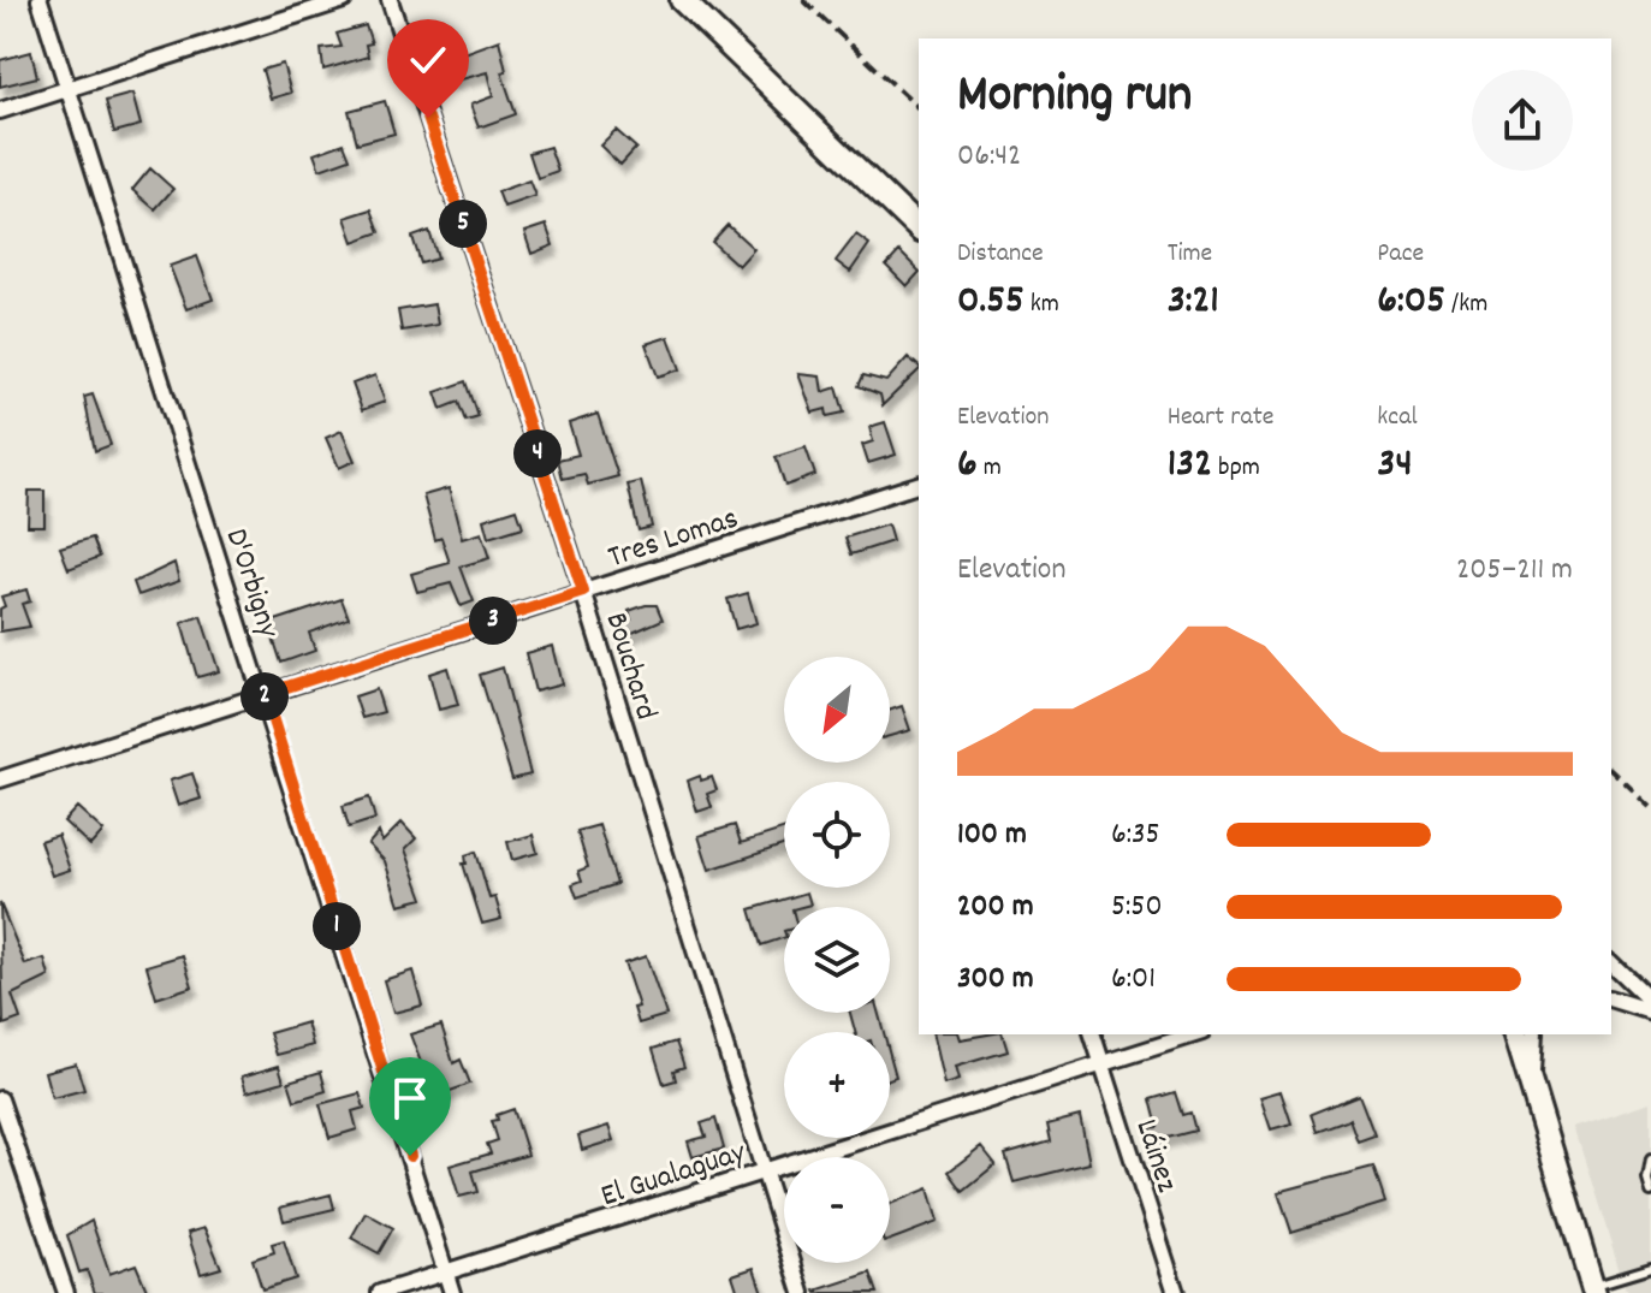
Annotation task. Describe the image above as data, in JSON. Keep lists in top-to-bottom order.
{
  "streets": {
    "street": [
      "Tres Lomas",
      "D'Orbigny",
      "Bouchard",
      "Láinez",
      "El Gualaguay"
    ]
  },
  "crossings": [
    ["Tres Lomas", "D'Orbigny"],
    ["Tres Lomas", "Bouchard"],
    ["D'Orbigny", "El Gualaguay"],
    ["Bouchard", "El Gualaguay"],
    ["Láinez", "El Gualaguay"]
  ],
  "north": "bottom left",
  "page": {
    "heading": ["Morning run", "06:42"],
    "pins": [
      "5",
      "4",
      "3",
      "2",
      "1"
    ],
    "stats": [
      ["Distance", "0.55 km"],
      ["Time", "3:21"],
      ["Pace", "6:05 /km"],
      ["Elevation", "6 m"],
      ["Heart rate", "132 bpm"],
      ["kcal", "34"]
    ],
    "chart": ["Elevation", "205–211 m"],
    "map_buttons": ["+", "−"],
    "list": [
      {
        "name": "100 m",
        "note": "6:35"
      },
      {
        "name": "200 m",
        "note": "5:50"
      },
      {
        "name": "300 m",
        "note": "6:01"
      }
    ]
  }
}
